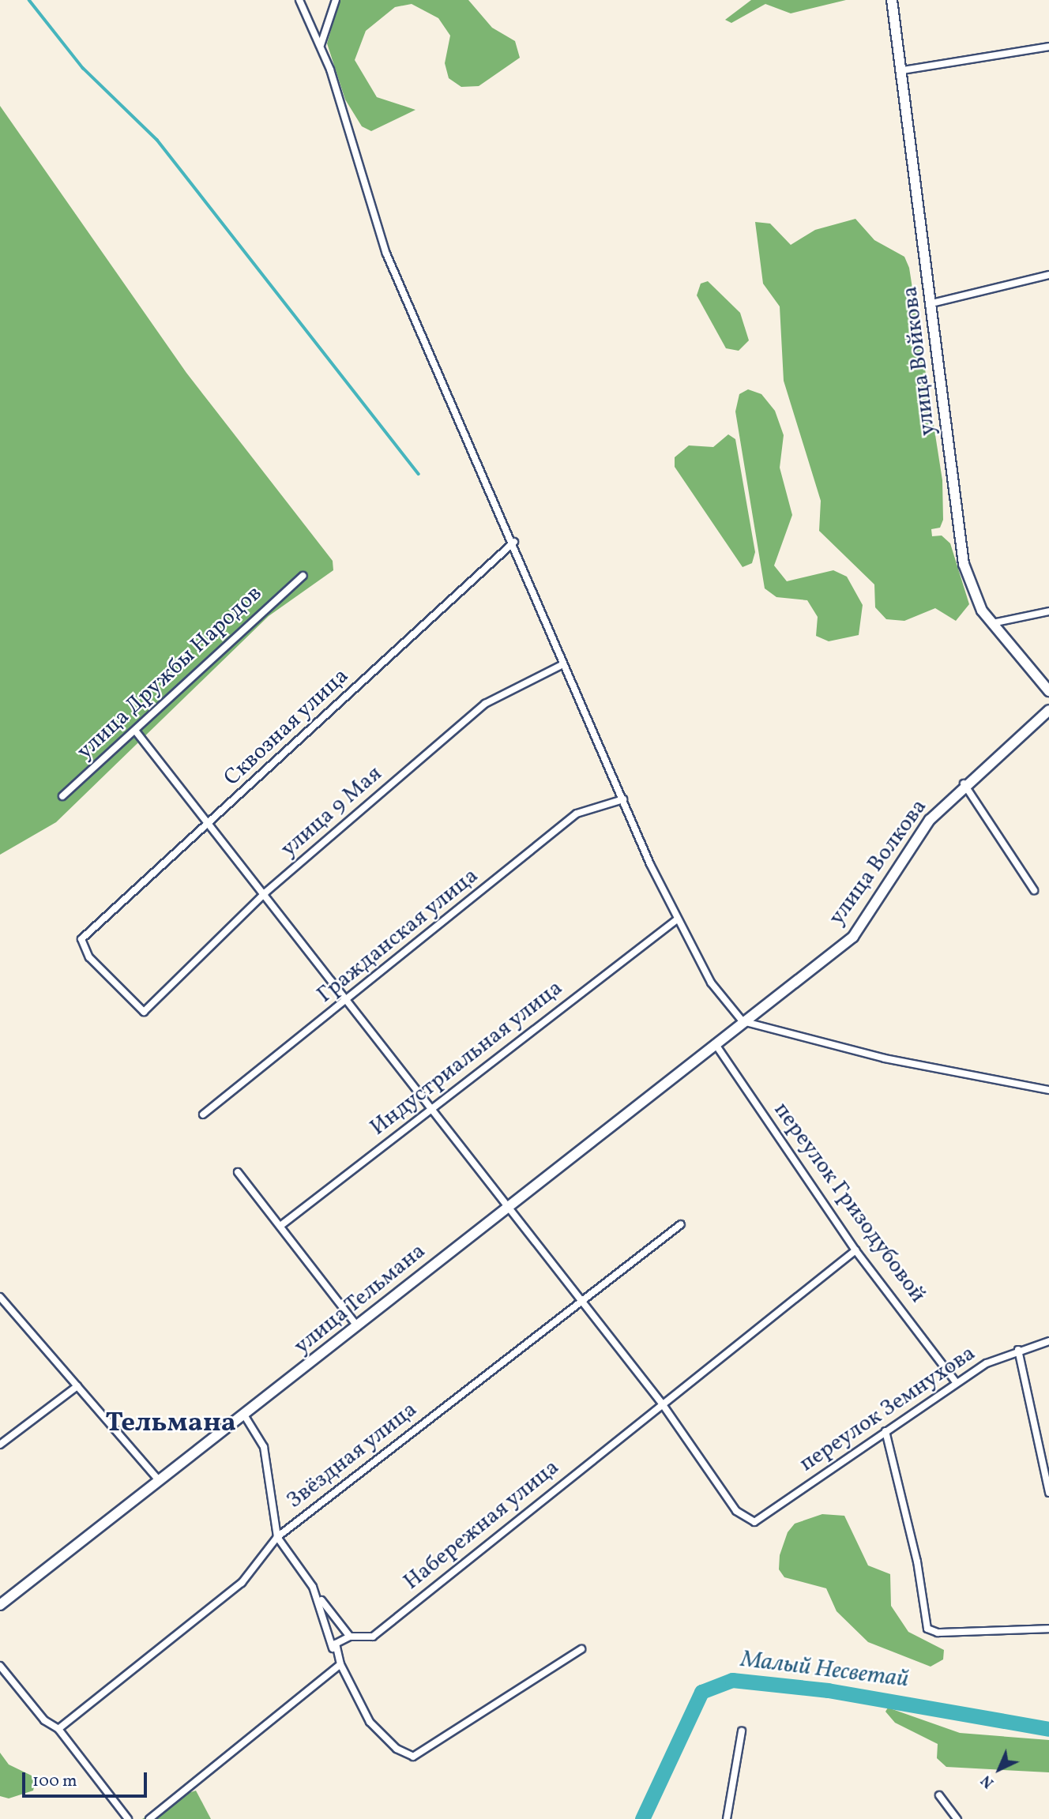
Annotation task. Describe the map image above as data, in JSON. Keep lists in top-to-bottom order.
{
  "streets": {
    "street": [
      "улица Войкова",
      "улица Дружбы Народов",
      "Сквозная улица",
      "улица 9 Мая",
      "улица Волкова",
      "Гражданская улица",
      "Индустриальная улица",
      "переулок Гризодубовой",
      "улица Тельмана",
      "переулок Земнухова",
      "Звёздная улица",
      "Набережная улица"
    ]
  },
  "crossings": [
    ["Сквозная улица", "улица 9 Мая"],
    ["улица Волкова", "улица Тельмана"],
    ["переулок Гризодубовой", "улица Тельмана"],
    ["переулок Гризодубовой", "переулок Земнухова"],
    ["переулок Гризодубовой", "Набережная улица"],
    ["переулок Земнухова", "Набережная улица"]
  ],
  "districts": ["Тельмана"],
  "water": ["Малый Несветай"],
  "scale_bar": "100 m",
  "north": "bottom left"
}
